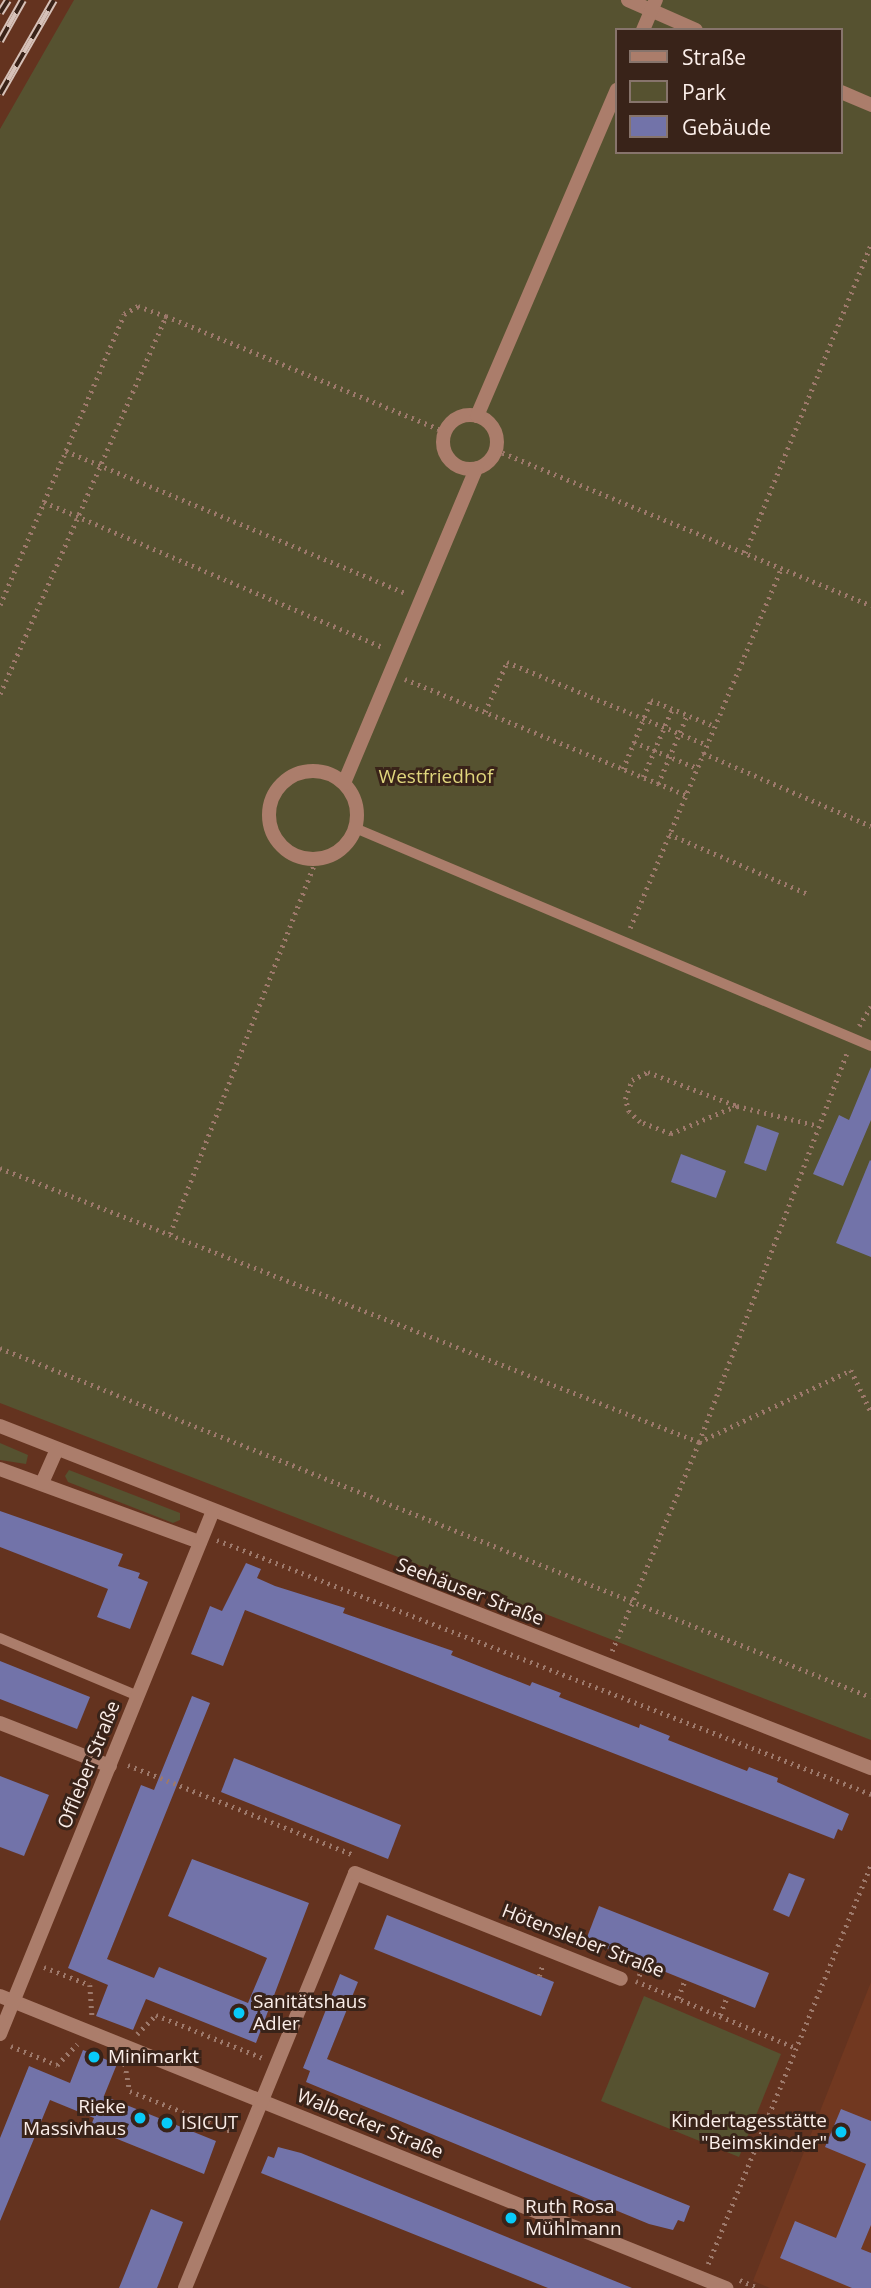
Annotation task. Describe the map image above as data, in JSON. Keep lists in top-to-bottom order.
{
  "streets": {
    "street": [
      "Seehäuser Straße",
      "Offleber Straße",
      "Hötensleber Straße",
      "Walbecker Straße"
    ]
  },
  "crossings": [
    ["Seehäuser Straße", "Offleber Straße"],
    ["Offleber Straße", "Walbecker Straße"]
  ],
  "parks": ["Westfriedhof"],
  "places": [
    "Sanitätshaus Adler",
    "Minimarkt",
    "Rieke Massivhaus",
    "ISICUT",
    "Kindertagesstätte \"Beimskinder\"",
    "Ruth Rosa Mühlmann"
  ],
  "legend": ["Straße", "Park", "Gebäude"]
}
